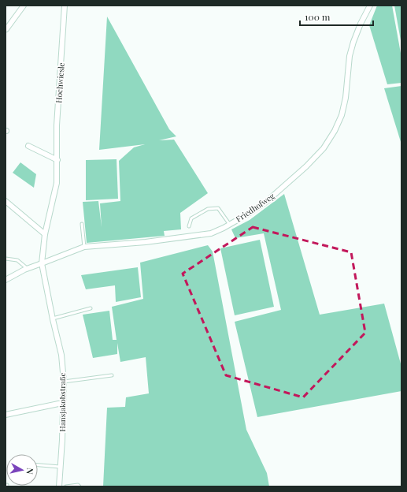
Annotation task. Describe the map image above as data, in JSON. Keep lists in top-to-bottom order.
{
  "streets": {
    "street": ["Hochwiesle", "Friedhofweg", "Hansjakobstraße"]
  },
  "crossings": [
    ["Hochwiesle", "Friedhofweg"],
    ["Hochwiesle", "Hansjakobstraße"],
    ["Friedhofweg", "Hansjakobstraße"]
  ],
  "scale_bar": "100 m",
  "north": "right"
}
